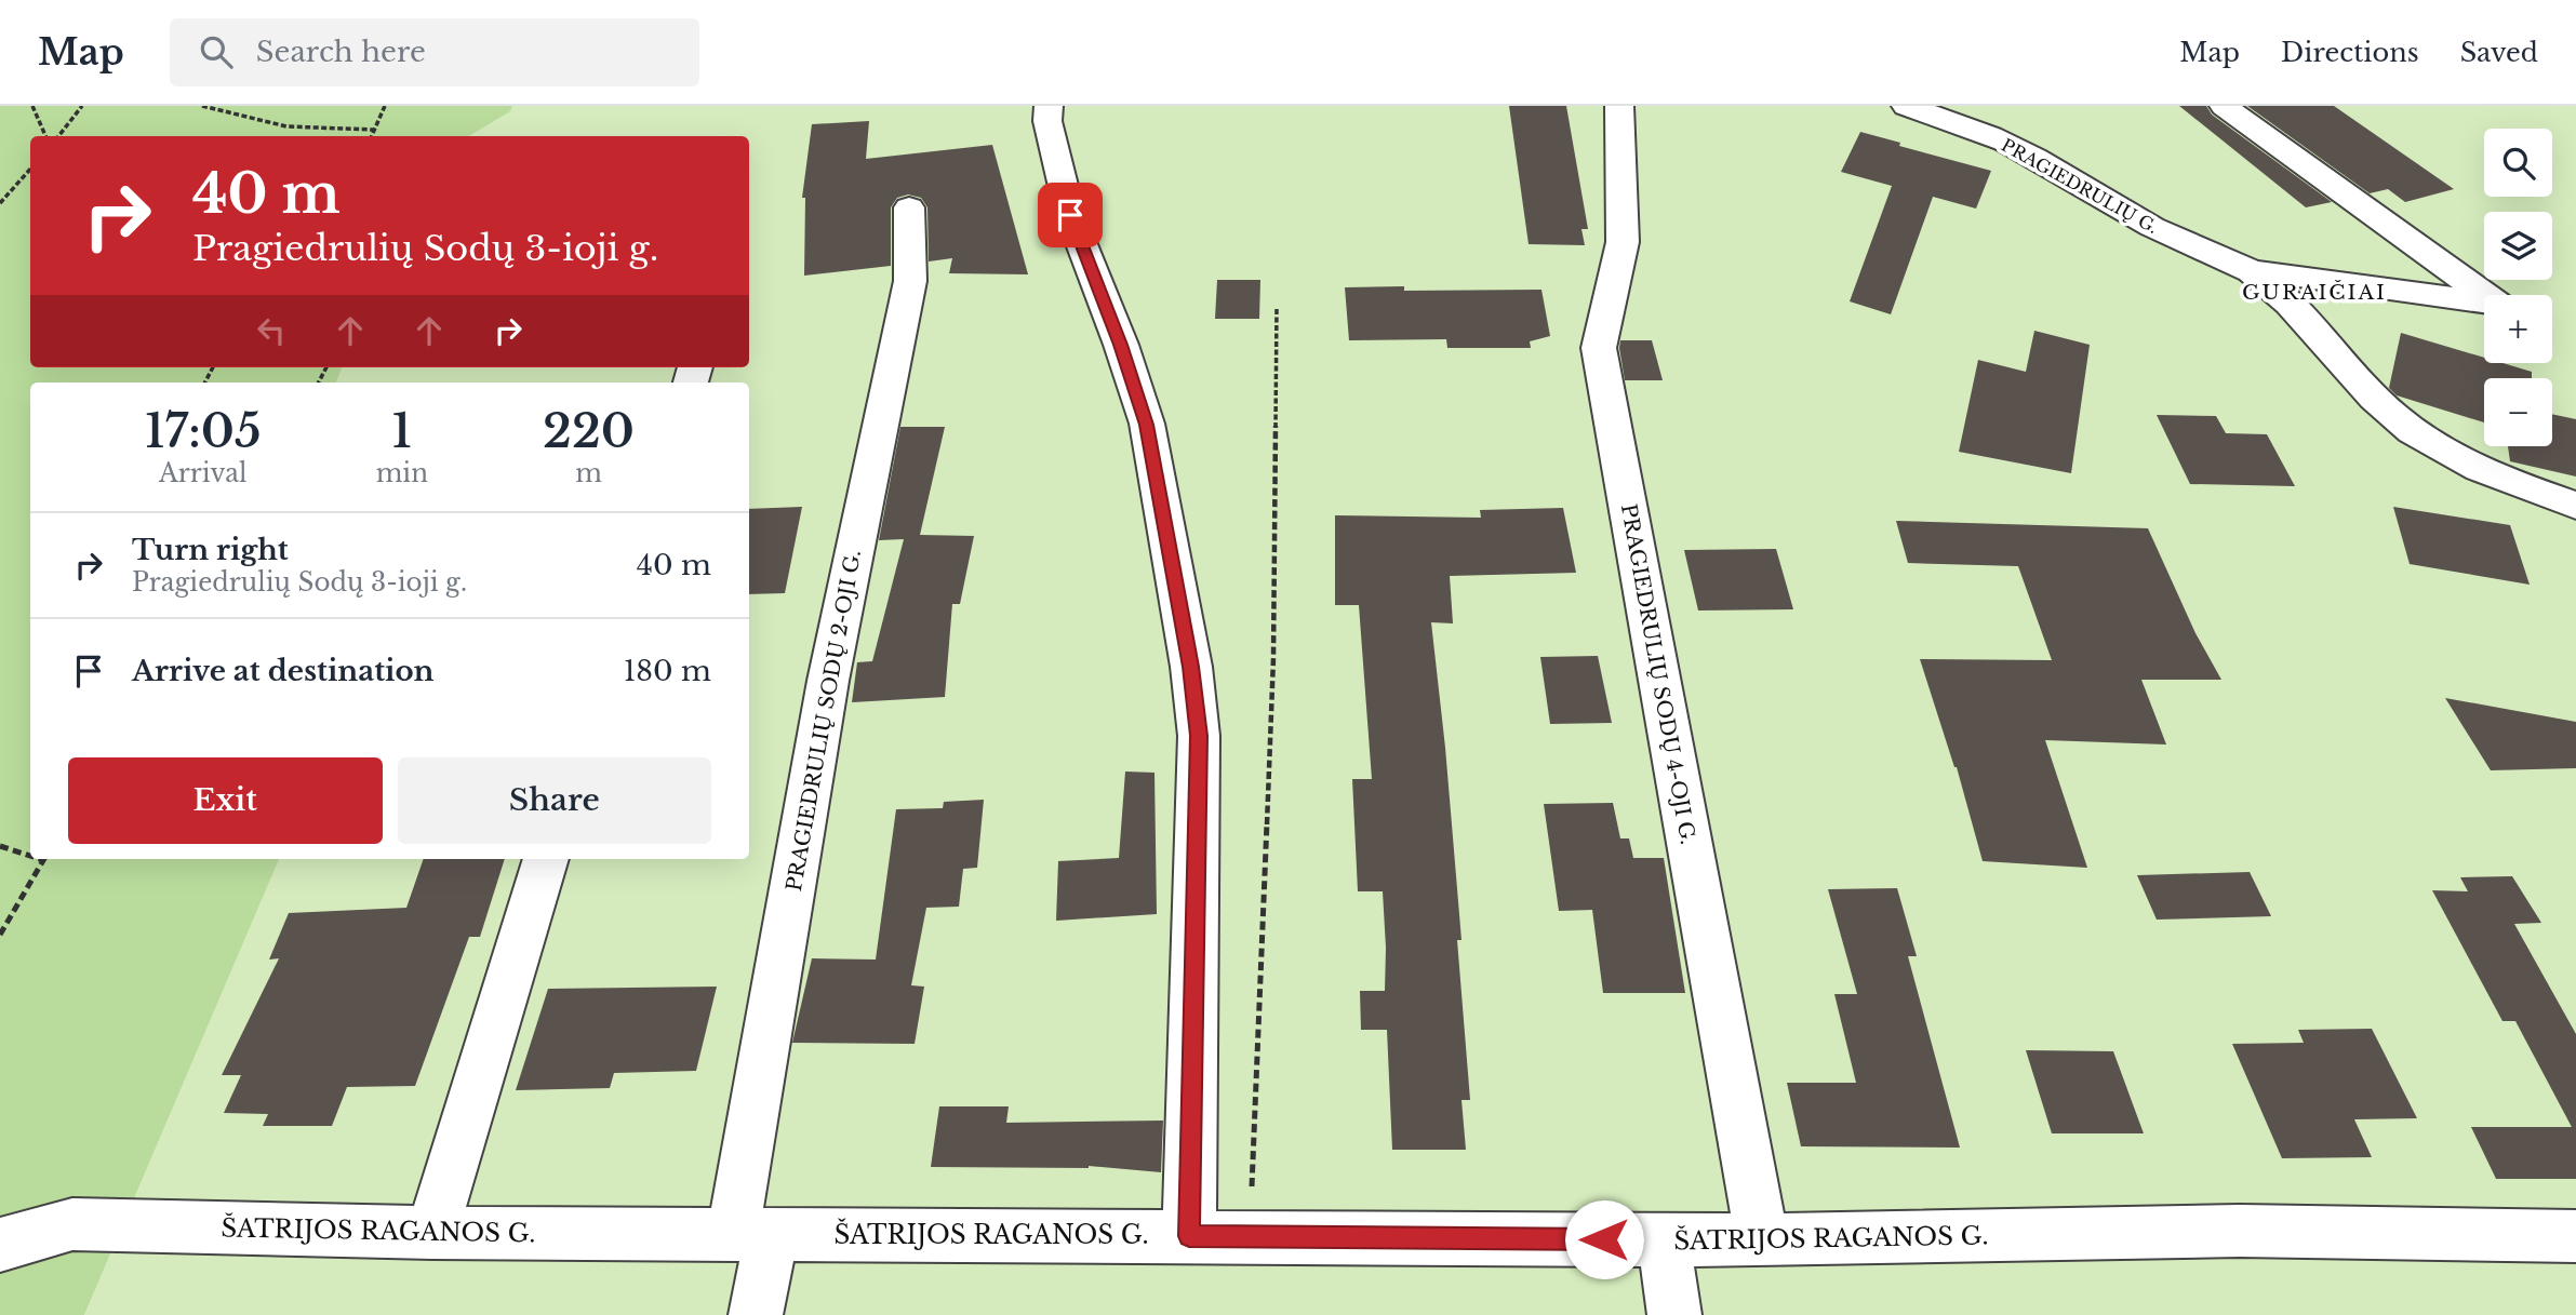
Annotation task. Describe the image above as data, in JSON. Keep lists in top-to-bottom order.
{
  "streets": {
    "street": [
      "PRAGIEDRULIŲ G.",
      "PRAGIEDRULIŲ SODŲ 4-OJI G.",
      "PRAGIEDRULIŲ SODŲ 2-OJI G.",
      "ŠATRIJOS RAGANOS G."
    ]
  },
  "crossings": [
    ["PRAGIEDRULIŲ SODŲ 4-OJI G.", "ŠATRIJOS RAGANOS G."],
    ["PRAGIEDRULIŲ SODŲ 2-OJI G.", "ŠATRIJOS RAGANOS G."]
  ],
  "districts": ["GURAIČIAI"],
  "page": {
    "header": "Map",
    "search": "Search here",
    "nav": ["Map", "Directions", "Saved"],
    "map_buttons": ["+", "−"],
    "turn": ["40 m", "Pragiedrulių Sodų 3-ioji g."],
    "eta": [
      "17:05",
      "Arrival",
      "1",
      "min",
      "220",
      "m"
    ],
    "list": [
      {
        "name": "Turn right",
        "note": "Pragiedrulių Sodų 3-ioji g.",
        "value": "40 m"
      },
      {
        "name": "Arrive at destination",
        "value": "180 m"
      }
    ],
    "buttons": ["Exit", "Share"]
  }
}
